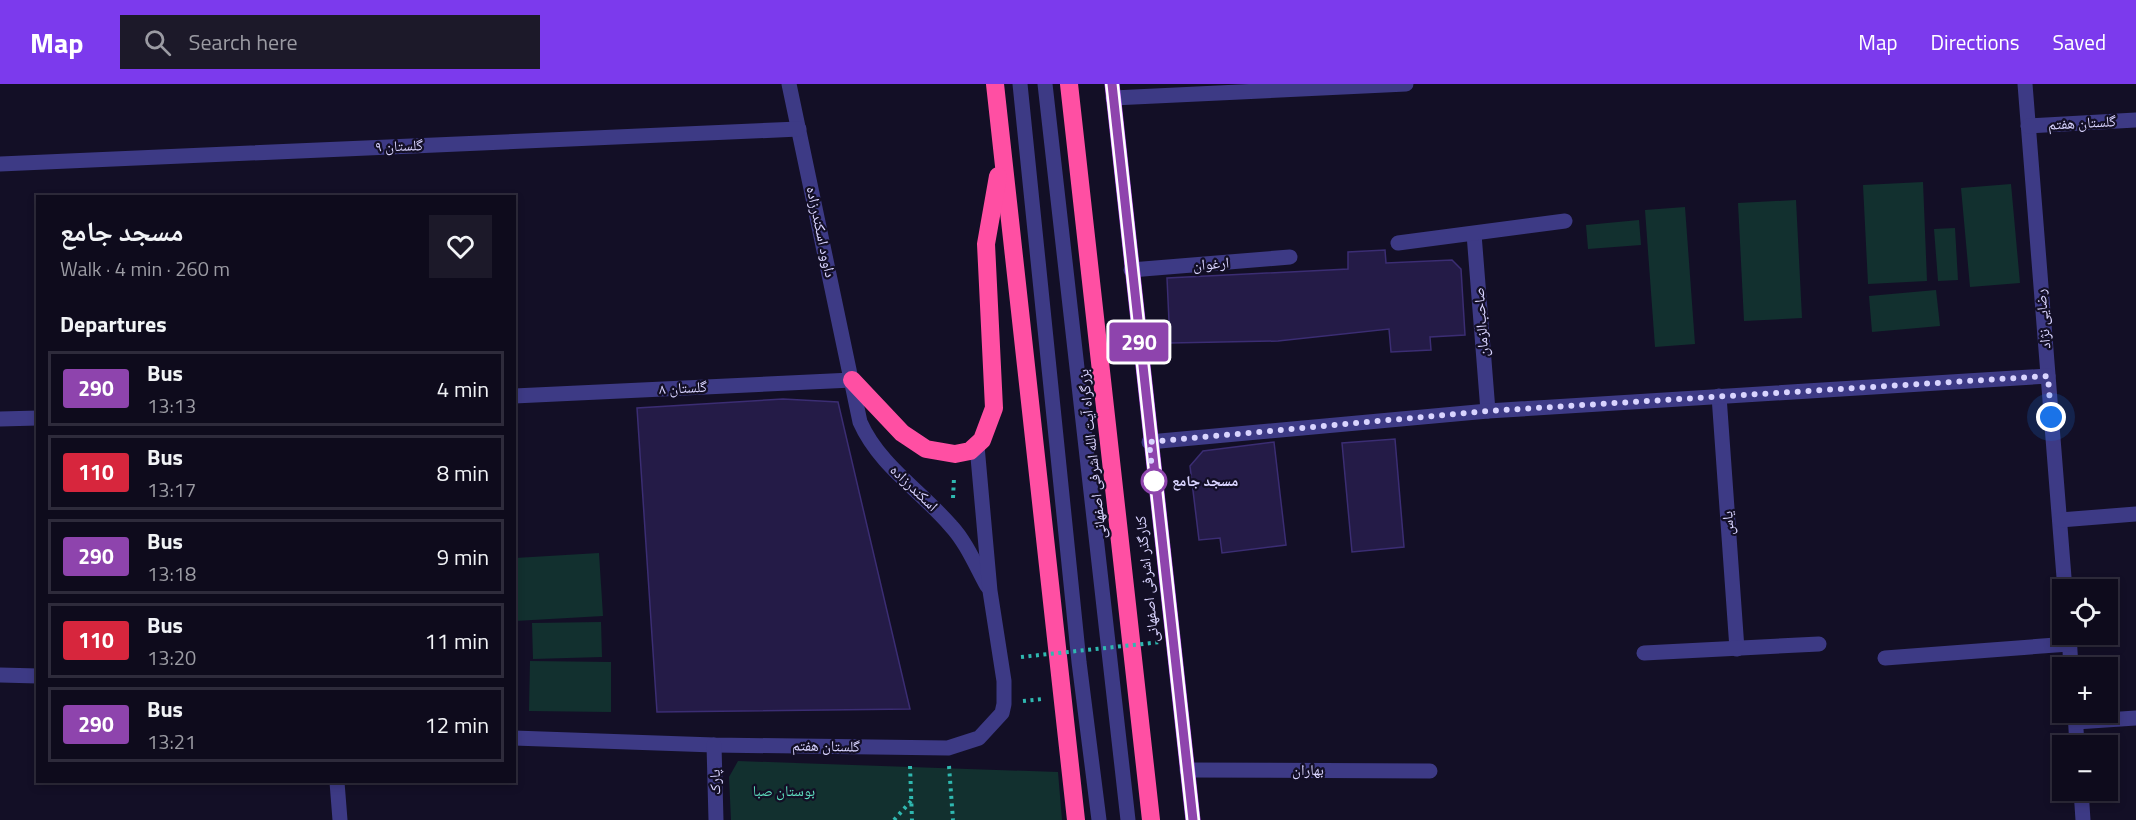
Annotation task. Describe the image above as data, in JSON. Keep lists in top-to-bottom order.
{
  "streets": {
    "highway": ["بزرگراه آیت الله اشرفی اصفهانی"],
    "main road": ["کنارگذر اشرفی اصفهانی"],
    "street": [
      "گلستان هفتم",
      "گلستان ۹",
      "داوود اسکندرزاده",
      "ارغوان",
      "رضایی نژاد",
      "صاحب‌الزمان",
      "گلستان ٨",
      "اسکندرزاده",
      "یاس",
      "بهاران",
      "پارک"
    ]
  },
  "crossings": [
    ["گلستان هفتم", "رضایی نژاد"],
    ["گلستان هفتم", "اسکندرزاده"],
    ["گلستان هفتم", "پارک"],
    ["گلستان ۹", "داوود اسکندرزاده"],
    ["داوود اسکندرزاده", "گلستان ٨"],
    ["داوود اسکندرزاده", "اسکندرزاده"],
    ["ارغوان", "کنارگذر اشرفی اصفهانی"],
    ["گلستان ٨", "اسکندرزاده"],
    ["کنارگذر اشرفی اصفهانی", "بهاران"]
  ],
  "parks": ["بوستان صبا"],
  "places": ["مسجد جامع"],
  "lines": ["bus line 290"],
  "page": {
    "header": "Map",
    "search": "Search here",
    "nav": ["Map", "Directions", "Saved"],
    "on_map": "290",
    "heading": [
      ["مسجد جامع", "Walk · 4 min · 260 m"],
      "Departures"
    ],
    "list": [
      {
        "mark": "290",
        "name": "Bus",
        "note": "13:13",
        "value": "4 min"
      },
      {
        "mark": "110",
        "name": "Bus",
        "note": "13:17",
        "value": "8 min"
      },
      {
        "mark": "290",
        "name": "Bus",
        "note": "13:18",
        "value": "9 min"
      },
      {
        "mark": "110",
        "name": "Bus",
        "note": "13:20",
        "value": "11 min"
      },
      {
        "mark": "290",
        "name": "Bus",
        "note": "13:21",
        "value": "12 min"
      }
    ],
    "map_buttons": ["+", "−"]
  }
}
